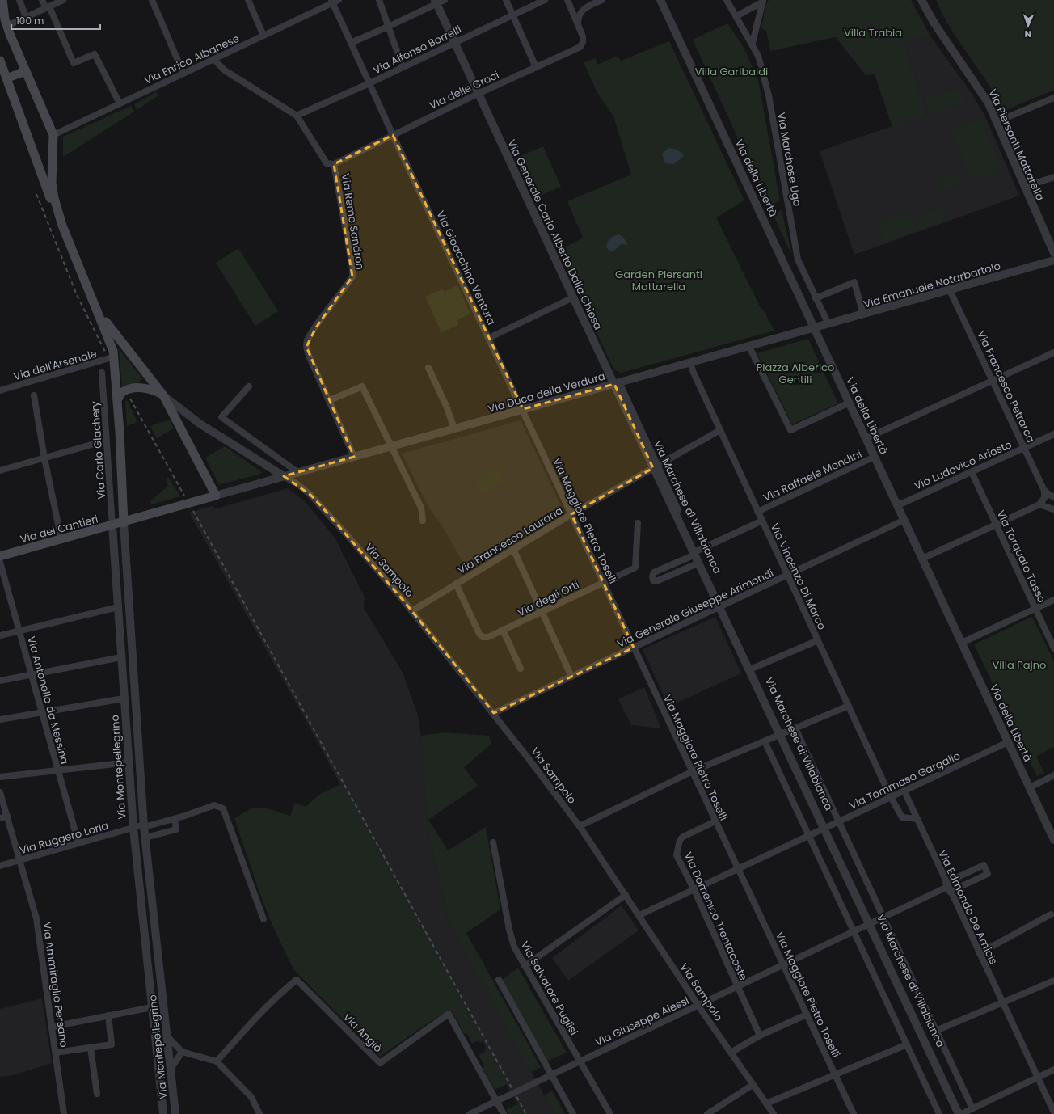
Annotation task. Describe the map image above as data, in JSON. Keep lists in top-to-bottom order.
{
  "streets": {
    "main road": ["Via dei Cantieri"],
    "street": [
      "Via Alfonso Borrelli",
      "Via Enrico Albanese",
      "Via delle Croci",
      "Via Piersanti Mattarella",
      "Via Marchese Ugo",
      "Via della Libertà",
      "Via Remo Sandron",
      "Via Generale Carlo Alberto Dalla Chiesa",
      "Via Gioacchino Ventura",
      "Via Emanuele Notarbartolo",
      "Via dell'Arsenale",
      "Via Francesco Petrarca",
      "Via Duca della Verdura",
      "Via Carlo Giachery",
      "Via Ludovico Ariosto",
      "Via Raffaele Mondini",
      "Via Marchese di Villabianca",
      "Via Maggiore Pietro Toselli",
      "Via Francesco Laurana",
      "Via Torquato Tasso",
      "Via Sampolo",
      "Via Vincenzo Di Marco",
      "Via degli Orti",
      "Via Generale Giuseppe Arimondi",
      "Via Antonello da Messina",
      "Via Montepellegrino",
      "Via Tommaso Gargallo",
      "Via Ruggero Loria",
      "Via Edmondo De Amicis",
      "Via Domenico Trentacoste",
      "Via Ammiraglio Persano",
      "Via Salvatore Puglisi",
      "Via Giuseppe Alessi",
      "Via Angiò"
    ]
  },
  "crossings": [
    ["Via Alfonso Borrelli", "Via Generale Carlo Alberto Dalla Chiesa"],
    ["Via Alfonso Borrelli", "Via Gioacchino Ventura"],
    ["Via Enrico Albanese", "Via Gioacchino Ventura"],
    ["Via delle Croci", "Via Remo Sandron"],
    ["Via delle Croci", "Via Generale Carlo Alberto Dalla Chiesa"],
    ["Via delle Croci", "Via Gioacchino Ventura"],
    ["Via Marchese Ugo", "Via Emanuele Notarbartolo"],
    ["Via della Libertà", "Via Emanuele Notarbartolo"],
    ["Via della Libertà", "Via Duca della Verdura"],
    ["Via della Libertà", "Via Ludovico Ariosto"],
    ["Via della Libertà", "Via Raffaele Mondini"],
    ["Via della Libertà", "Via Generale Giuseppe Arimondi"],
    ["Via della Libertà", "Via Tommaso Gargallo"],
    ["Via Generale Carlo Alberto Dalla Chiesa", "Via Duca della Verdura"],
    ["Via Generale Carlo Alberto Dalla Chiesa", "Via Marchese di Villabianca"],
    ["Via Gioacchino Ventura", "Via Duca della Verdura"],
    ["Via Gioacchino Ventura", "Via Maggiore Pietro Toselli"],
    ["Via Emanuele Notarbartolo", "Via Francesco Petrarca"],
    ["Via Emanuele Notarbartolo", "Via Duca della Verdura"],
    ["Via Francesco Petrarca", "Via Ludovico Ariosto"],
    ["Via Duca della Verdura", "Via Marchese di Villabianca"],
    ["Via Duca della Verdura", "Via Maggiore Pietro Toselli"],
    ["Via Duca della Verdura", "Via dei Cantieri"],
    ["Via Duca della Verdura", "Via Sampolo"],
    ["Via Duca della Verdura", "Via Vincenzo Di Marco"],
    ["Via Carlo Giachery", "Via dei Cantieri"],
    ["Via Carlo Giachery", "Via Montepellegrino"],
    ["Via Ludovico Ariosto", "Via Torquato Tasso"],
    ["Via Raffaele Mondini", "Via Vincenzo Di Marco"],
    ["Via Marchese di Villabianca", "Via Francesco Laurana"],
    ["Via Marchese di Villabianca", "Via Generale Giuseppe Arimondi"],
    ["Via Marchese di Villabianca", "Via Tommaso Gargallo"],
    ["Via Marchese di Villabianca", "Via Giuseppe Alessi"],
    ["Via Maggiore Pietro Toselli", "Via Francesco Laurana"],
    ["Via Maggiore Pietro Toselli", "Via degli Orti"],
    ["Via Maggiore Pietro Toselli", "Via Generale Giuseppe Arimondi"],
    ["Via Maggiore Pietro Toselli", "Via Tommaso Gargallo"],
    ["Via Maggiore Pietro Toselli", "Via Domenico Trentacoste"],
    ["Via Maggiore Pietro Toselli", "Via Giuseppe Alessi"],
    ["Via dei Cantieri", "Via Montepellegrino"],
    ["Via Francesco Laurana", "Via Sampolo"],
    ["Via Francesco Laurana", "Via Vincenzo Di Marco"],
    ["Via Francesco Laurana", "Via degli Orti"],
    ["Via Sampolo", "Via Generale Giuseppe Arimondi"],
    ["Via Sampolo", "Via Tommaso Gargallo"],
    ["Via Sampolo", "Via Giuseppe Alessi"],
    ["Via Vincenzo Di Marco", "Via Generale Giuseppe Arimondi"],
    ["Via Vincenzo Di Marco", "Via Tommaso Gargallo"],
    ["Via Antonello da Messina", "Via Ruggero Loria"],
    ["Via Montepellegrino", "Via Ruggero Loria"],
    ["Via Tommaso Gargallo", "Via Edmondo De Amicis"],
    ["Via Tommaso Gargallo", "Via Domenico Trentacoste"],
    ["Via Ruggero Loria", "Via Ammiraglio Persano"],
    ["Via Edmondo De Amicis", "Via Giuseppe Alessi"],
    ["Via Domenico Trentacoste", "Via Giuseppe Alessi"],
    ["Via Salvatore Puglisi", "Via Giuseppe Alessi"],
    ["Via Giuseppe Alessi", "Via Angiò"]
  ],
  "parks": [
    "Villa Trabia",
    "Villa Garibaldi",
    "Garden Piersanti Mattarella",
    "Piazza Alberico Gentili",
    "Villa Pajno"
  ],
  "scale_bar": "100 m",
  "north": "bottom"
}
